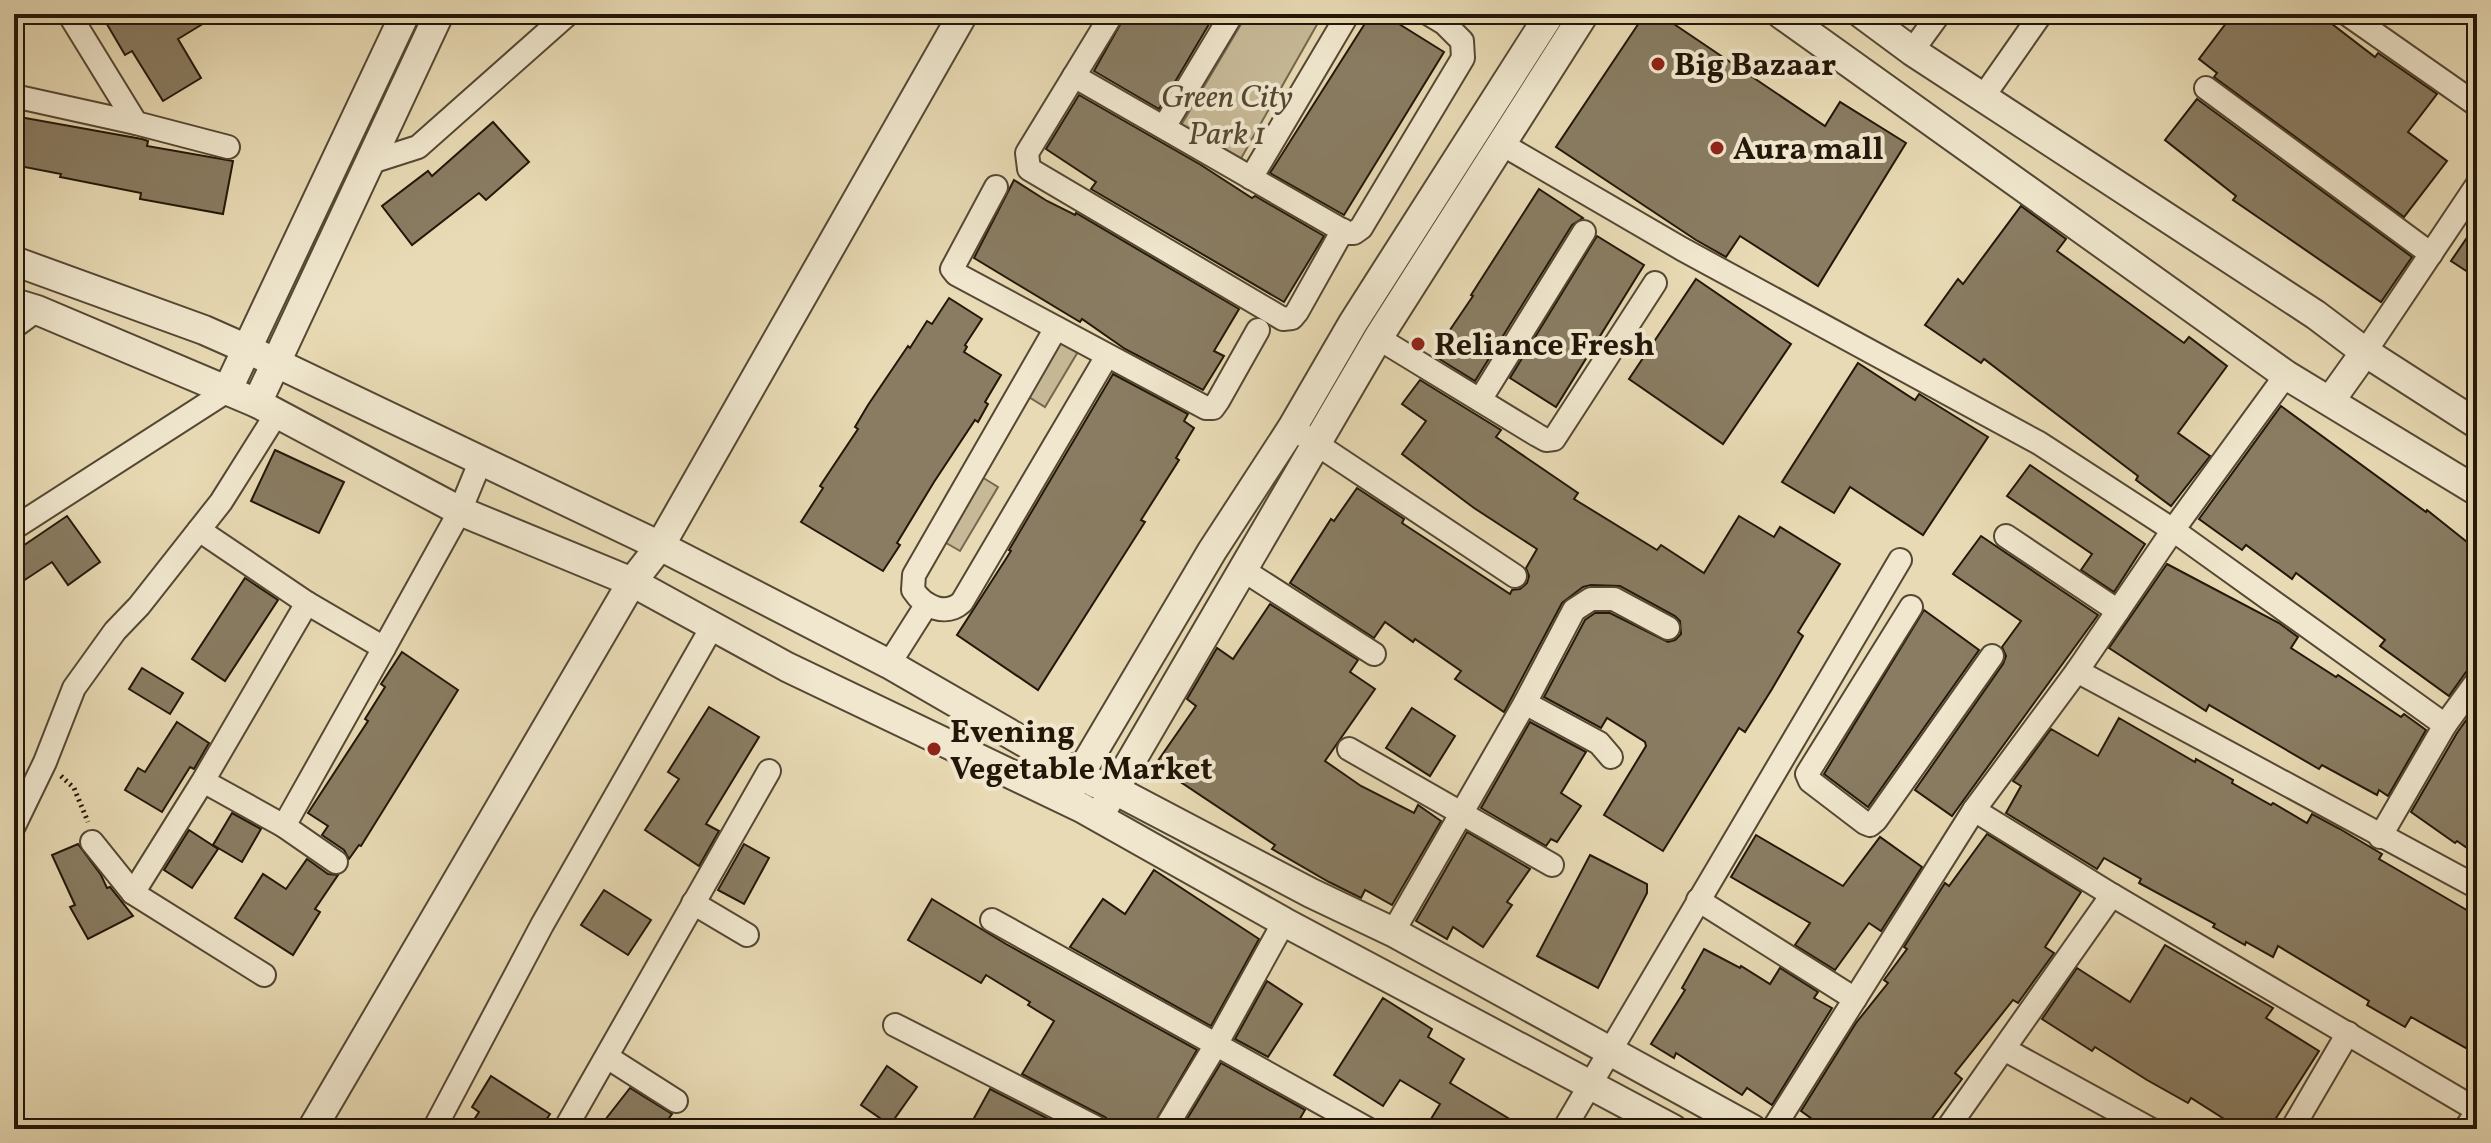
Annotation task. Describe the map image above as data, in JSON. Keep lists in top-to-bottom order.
{
  "parks": ["Green City Park 1"],
  "places": [
    "Big Bazaar",
    "Aura mall",
    "Reliance Fresh",
    "Evening Vegetable Market"
  ]
}
